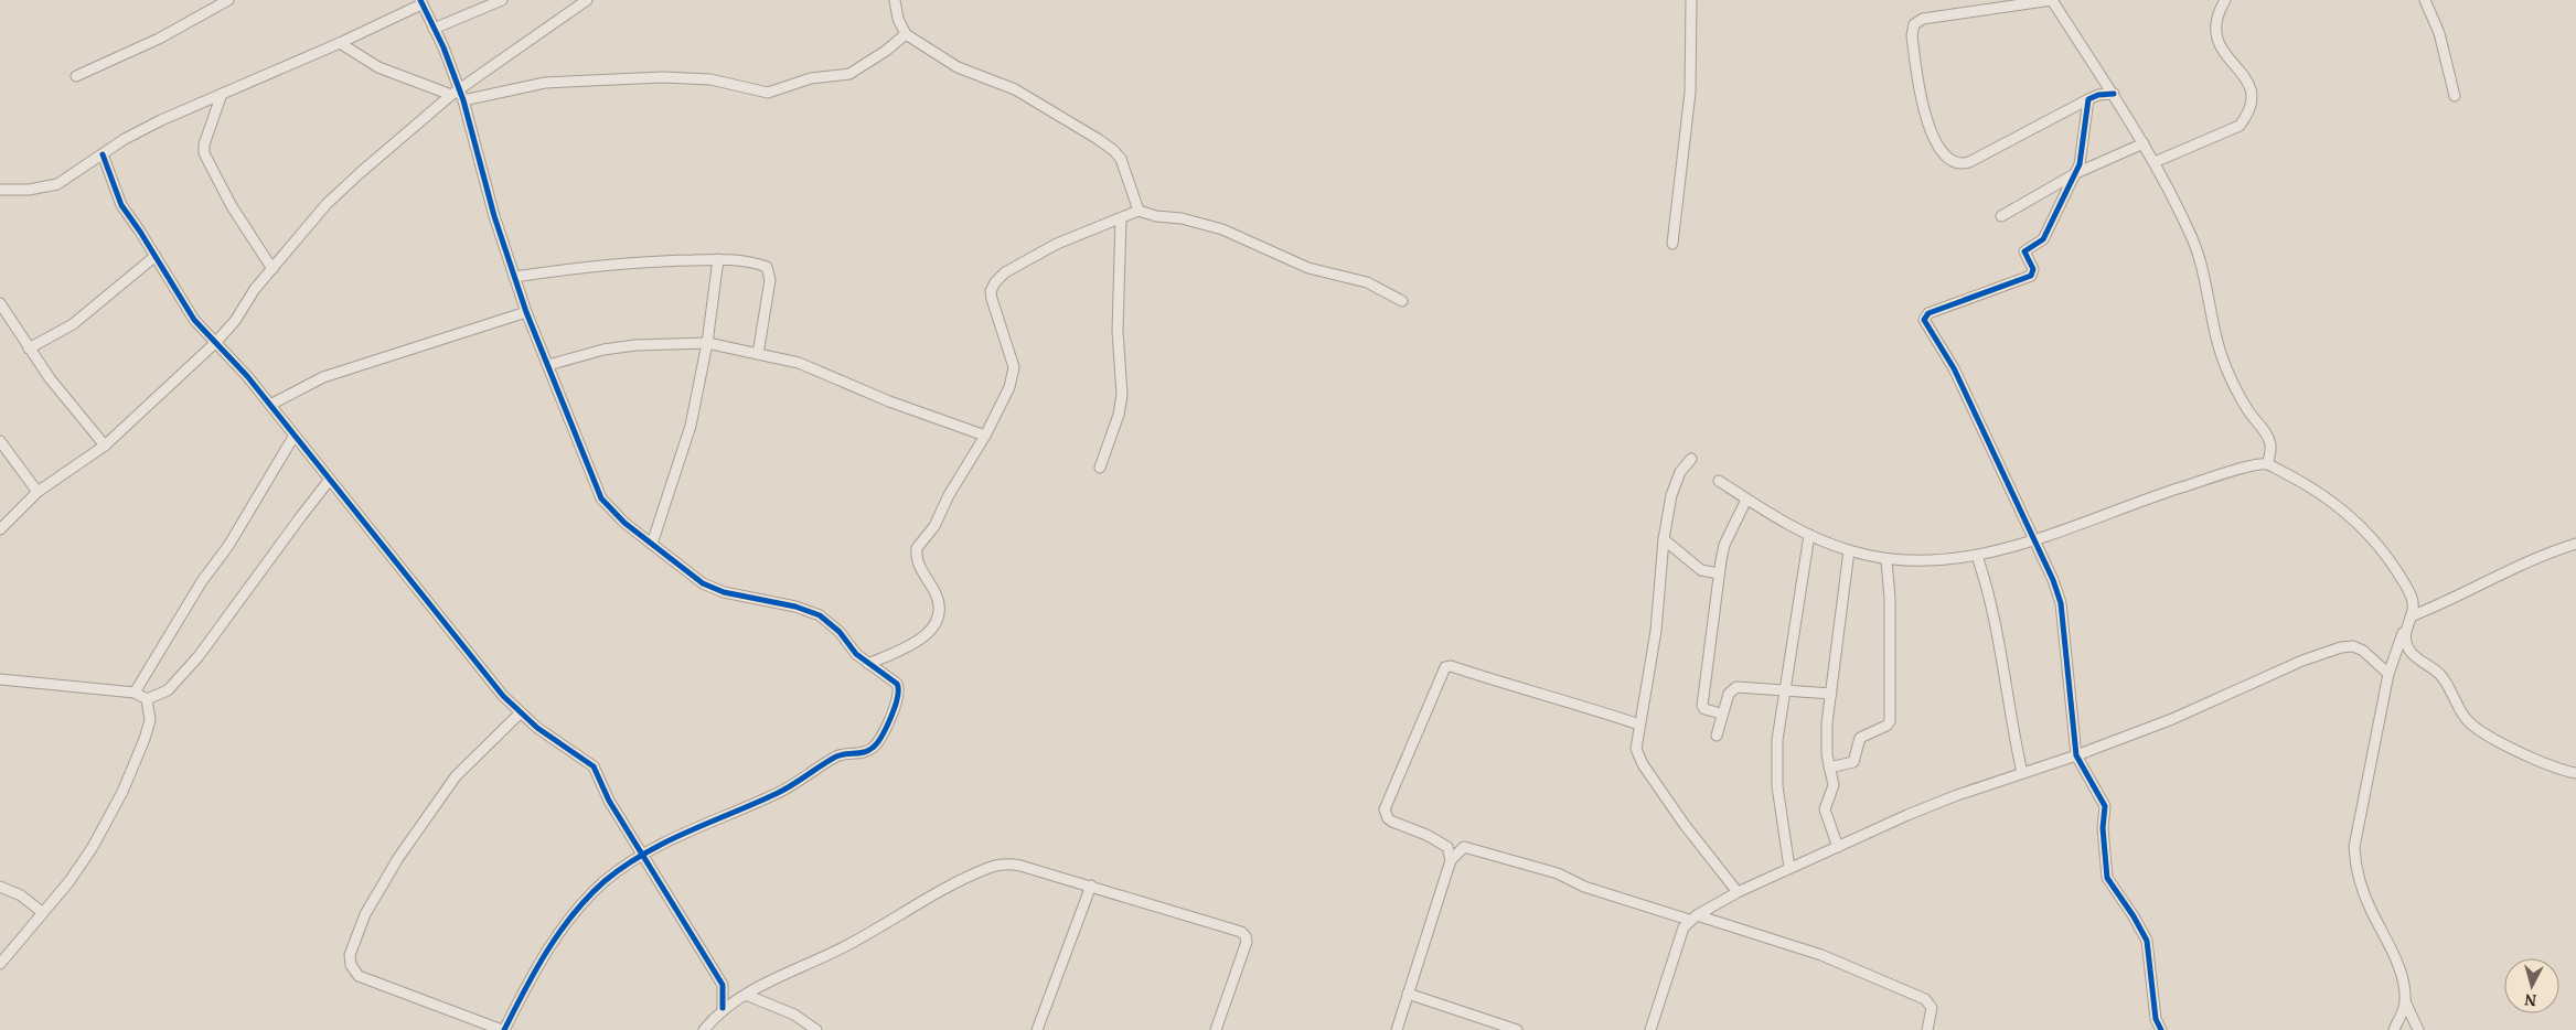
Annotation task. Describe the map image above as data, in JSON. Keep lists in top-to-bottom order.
{
  "north": "bottom"
}
